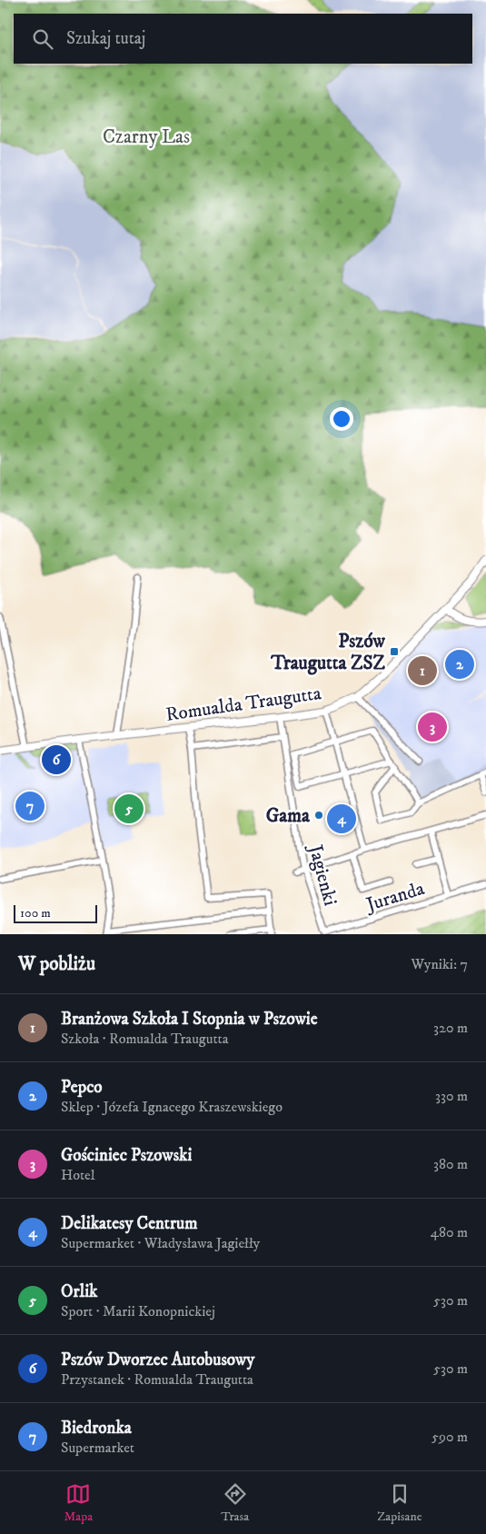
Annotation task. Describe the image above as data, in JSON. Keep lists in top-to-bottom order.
{
  "streets": {
    "street": ["Romualda Traugutta", "Jagienki", "Juranda"]
  },
  "crossings": [
    ["Romualda Traugutta", "Jagienki"],
    ["Jagienki", "Juranda"]
  ],
  "parks": ["Czarny Las"],
  "places": {
    "transit": ["Pszów Traugutta ZSZ"],
    "other": ["Gama"]
  },
  "scale_bar": "100 m",
  "page": {
    "search": "Szukaj tutaj",
    "pins": [
      "2",
      "1",
      "3",
      "6",
      "7",
      "5",
      "4"
    ],
    "scale": "100 m",
    "heading": ["W pobliżu", "Wyniki: 7"],
    "list": [
      {
        "mark": "1",
        "name": "Branżowa Szkoła I Stopnia w Pszowie",
        "note": "Szkoła · Romualda Traugutta",
        "value": "320 m"
      },
      {
        "mark": "2",
        "name": "Pepco",
        "note": "Sklep · Józefa Ignacego Kraszewskiego",
        "value": "330 m"
      },
      {
        "mark": "3",
        "name": "Gościniec Pszowski",
        "note": "Hotel",
        "value": "380 m"
      },
      {
        "mark": "4",
        "name": "Delikatesy Centrum",
        "note": "Supermarket · Władysława Jagiełły",
        "value": "480 m"
      },
      {
        "mark": "5",
        "name": "Orlik",
        "note": "Sport · Marii Konopnickiej",
        "value": "530 m"
      },
      {
        "mark": "6",
        "name": "Pszów Dworzec Autobusowy",
        "note": "Przystanek · Romualda Traugutta",
        "value": "530 m"
      },
      {
        "mark": "7",
        "name": "Biedronka",
        "note": "Supermarket",
        "value": "590 m"
      }
    ],
    "nav": ["Mapa", "Trasa", "Zapisane"]
  }
}
